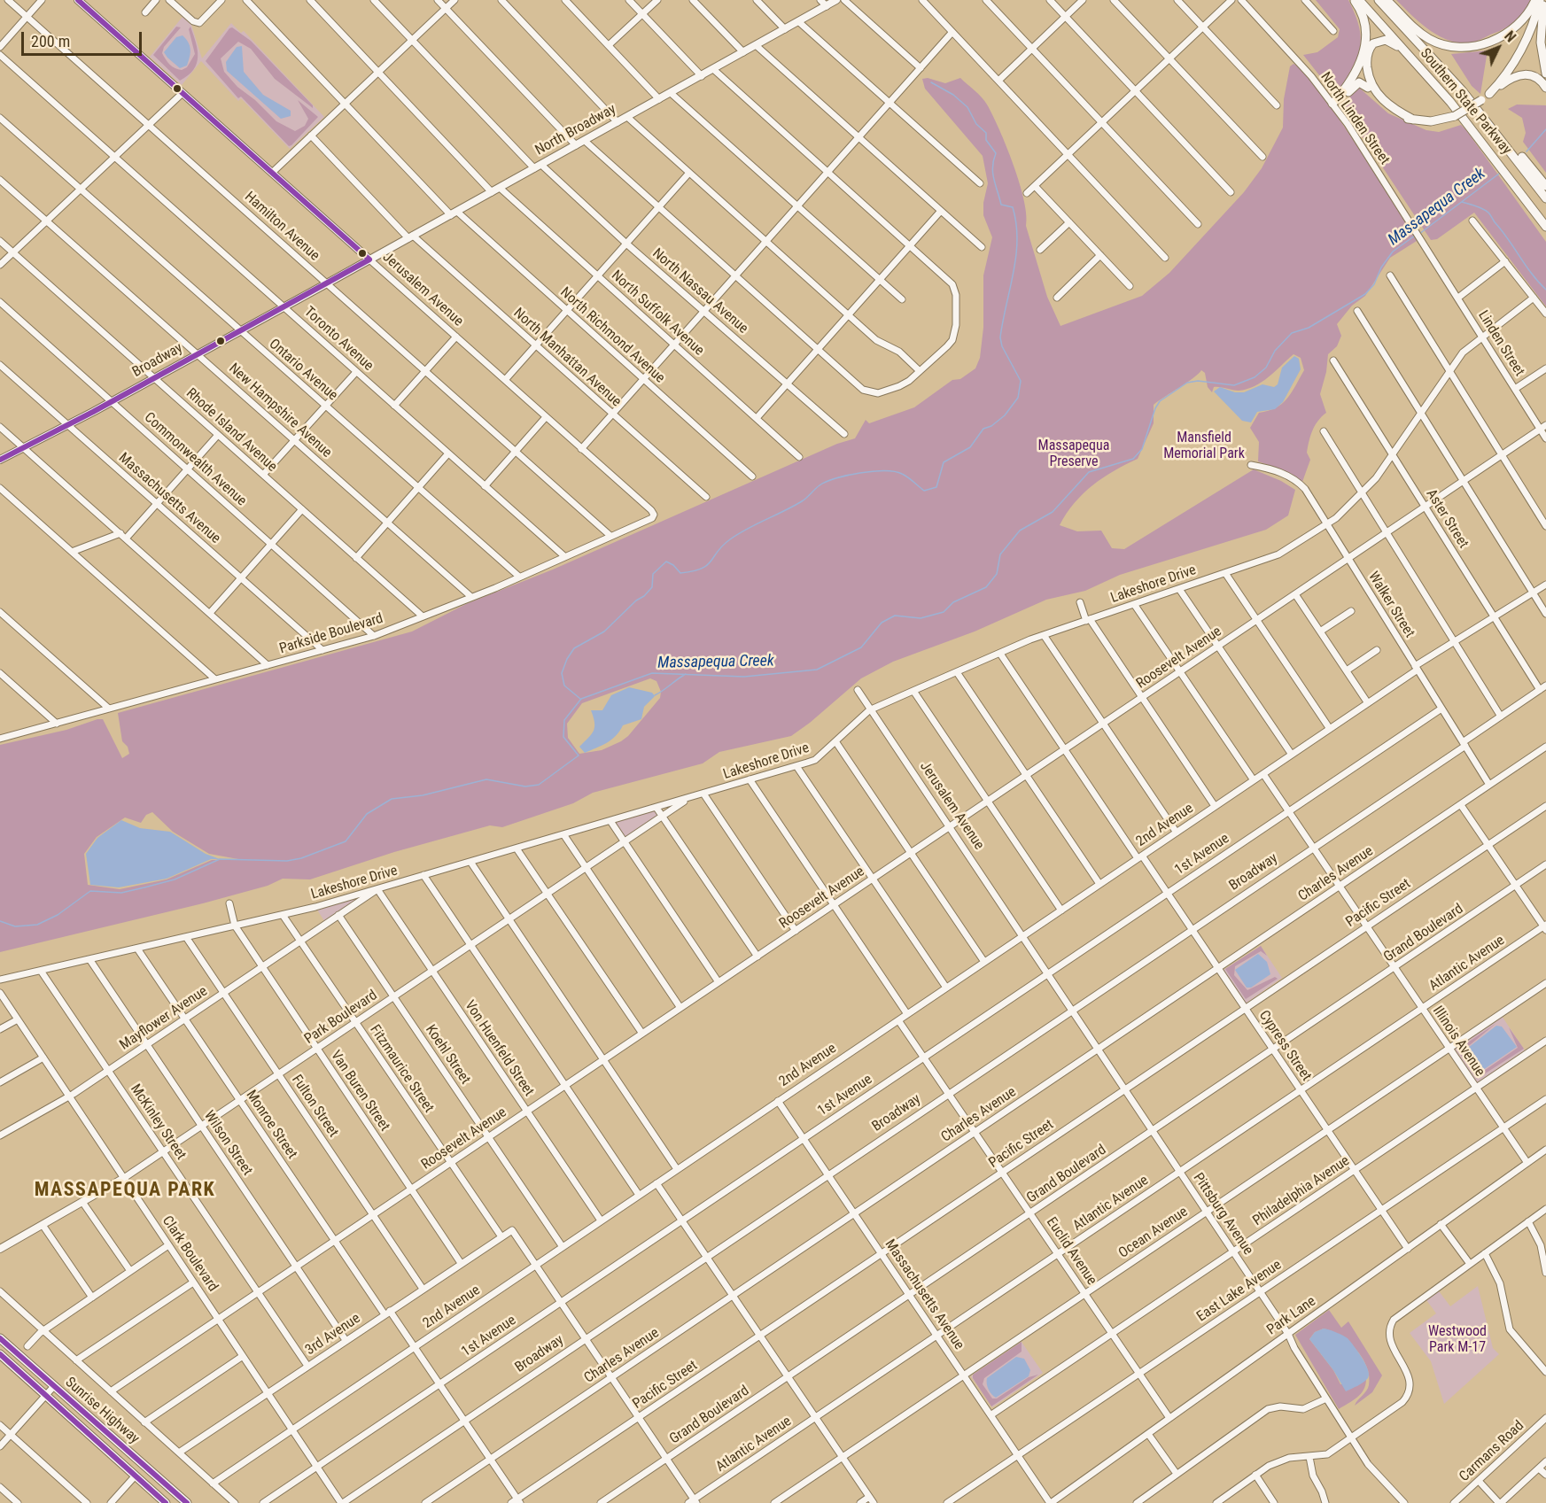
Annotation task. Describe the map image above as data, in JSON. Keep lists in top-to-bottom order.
{
  "streets": {
    "highway": ["Southern State Parkway", "Sunrise Highway"],
    "main road": [
      "North Broadway",
      "Jerusalem Avenue",
      "Broadway",
      "Park Boulevard"
    ],
    "street": [
      "North Linden Street",
      "Hamilton Avenue",
      "North Nassau Avenue",
      "North Suffolk Avenue",
      "North Richmond Avenue",
      "Toronto Avenue",
      "Linden Street",
      "North Manhattan Avenue",
      "Ontario Avenue",
      "New Hampshire Avenue",
      "Rhode Island Avenue",
      "Commonwealth Avenue",
      "Massachusetts Avenue",
      "Aster Street",
      "Lakeshore Drive",
      "Walker Street",
      "Parkside Boulevard",
      "Roosevelt Avenue",
      "2nd Avenue",
      "1st Avenue",
      "Charles Avenue",
      "Pacific Street",
      "Grand Boulevard",
      "Atlantic Avenue",
      "Mayflower Avenue",
      "Illinois Avenue",
      "Cypress Street",
      "Von Huenfeld Street",
      "Koehl Street",
      "Fitzmaurice Street",
      "Van Buren Street",
      "Fulton Street",
      "McKinley Street",
      "Monroe Street",
      "Wilson Street",
      "Philadelphia Avenue",
      "Pittsburg Avenue",
      "Ocean Avenue",
      "Euclid Avenue",
      "Clark Boulevard",
      "East Lake Avenue",
      "Park Lane",
      "3rd Avenue",
      "Carmans Road"
    ]
  },
  "crossings": [
    ["North Linden Street", "Linden Street"],
    ["North Broadway", "Hamilton Avenue"],
    ["North Broadway", "Jerusalem Avenue"],
    ["North Broadway", "North Nassau Avenue"],
    ["North Broadway", "North Suffolk Avenue"],
    ["North Broadway", "North Richmond Avenue"],
    ["North Broadway", "North Manhattan Avenue"],
    ["North Broadway", "Broadway"],
    ["Hamilton Avenue", "Broadway"],
    ["Hamilton Avenue", "Parkside Boulevard"],
    ["Jerusalem Avenue", "Lakeshore Drive"],
    ["Jerusalem Avenue", "Parkside Boulevard"],
    ["Jerusalem Avenue", "Roosevelt Avenue"],
    ["Jerusalem Avenue", "2nd Avenue"],
    ["Jerusalem Avenue", "Pittsburg Avenue"],
    ["Toronto Avenue", "Broadway"],
    ["Toronto Avenue", "Parkside Boulevard"],
    ["Linden Street", "Lakeshore Drive"],
    ["Linden Street", "Roosevelt Avenue"],
    ["Broadway", "Ontario Avenue"],
    ["Broadway", "New Hampshire Avenue"],
    ["Broadway", "Rhode Island Avenue"],
    ["Broadway", "Commonwealth Avenue"],
    ["Broadway", "Massachusetts Avenue"],
    ["Broadway", "Aster Street"],
    ["Broadway", "Walker Street"],
    ["Broadway", "Illinois Avenue"],
    ["Broadway", "Cypress Street"],
    ["Broadway", "Monroe Street"],
    ["Broadway", "Pittsburg Avenue"],
    ["Broadway", "Euclid Avenue"],
    ["Broadway", "Clark Boulevard"],
    ["Ontario Avenue", "Parkside Boulevard"],
    ["New Hampshire Avenue", "Parkside Boulevard"],
    ["Rhode Island Avenue", "Parkside Boulevard"],
    ["Commonwealth Avenue", "Parkside Boulevard"],
    ["Massachusetts Avenue", "Parkside Boulevard"],
    ["Massachusetts Avenue", "2nd Avenue"],
    ["Massachusetts Avenue", "1st Avenue"],
    ["Massachusetts Avenue", "Charles Avenue"],
    ["Massachusetts Avenue", "Pacific Street"],
    ["Massachusetts Avenue", "Grand Boulevard"],
    ["Massachusetts Avenue", "Atlantic Avenue"],
    ["Massachusetts Avenue", "Philadelphia Avenue"],
    ["Massachusetts Avenue", "Ocean Avenue"],
    ["Massachusetts Avenue", "East Lake Avenue"],
    ["Massachusetts Avenue", "Park Lane"],
    ["Aster Street", "Lakeshore Drive"],
    ["Aster Street", "Roosevelt Avenue"],
    ["Aster Street", "2nd Avenue"],
    ["Lakeshore Drive", "Walker Street"],
    ["Lakeshore Drive", "Park Boulevard"],
    ["Lakeshore Drive", "Cypress Street"],
    ["Lakeshore Drive", "Von Huenfeld Street"],
    ["Lakeshore Drive", "Fitzmaurice Street"],
    ["Lakeshore Drive", "Van Buren Street"],
    ["Lakeshore Drive", "Fulton Street"],
    ["Lakeshore Drive", "McKinley Street"],
    ["Lakeshore Drive", "Monroe Street"],
    ["Lakeshore Drive", "Wilson Street"],
    ["Walker Street", "Roosevelt Avenue"],
    ["Walker Street", "2nd Avenue"],
    ["Walker Street", "1st Avenue"],
    ["Walker Street", "Charles Avenue"],
    ["Roosevelt Avenue", "Cypress Street"],
    ["Roosevelt Avenue", "Von Huenfeld Street"],
    ["Roosevelt Avenue", "Koehl Street"],
    ["Roosevelt Avenue", "Fitzmaurice Street"],
    ["Roosevelt Avenue", "Van Buren Street"],
    ["Roosevelt Avenue", "Fulton Street"],
    ["Roosevelt Avenue", "McKinley Street"],
    ["Roosevelt Avenue", "Monroe Street"],
    ["Roosevelt Avenue", "Wilson Street"],
    ["Roosevelt Avenue", "Clark Boulevard"],
    ["2nd Avenue", "Illinois Avenue"],
    ["2nd Avenue", "Cypress Street"],
    ["2nd Avenue", "Von Huenfeld Street"],
    ["2nd Avenue", "Koehl Street"],
    ["2nd Avenue", "Monroe Street"],
    ["2nd Avenue", "Pittsburg Avenue"],
    ["2nd Avenue", "Euclid Avenue"],
    ["2nd Avenue", "Clark Boulevard"],
    ["1st Avenue", "Illinois Avenue"],
    ["1st Avenue", "Cypress Street"],
    ["1st Avenue", "Monroe Street"],
    ["1st Avenue", "Pittsburg Avenue"],
    ["1st Avenue", "Euclid Avenue"],
    ["1st Avenue", "Clark Boulevard"],
    ["Charles Avenue", "Illinois Avenue"],
    ["Charles Avenue", "Cypress Street"],
    ["Charles Avenue", "Monroe Street"],
    ["Charles Avenue", "Pittsburg Avenue"],
    ["Charles Avenue", "Euclid Avenue"],
    ["Pacific Street", "Illinois Avenue"],
    ["Pacific Street", "Cypress Street"],
    ["Pacific Street", "Monroe Street"],
    ["Pacific Street", "Pittsburg Avenue"],
    ["Pacific Street", "Euclid Avenue"],
    ["Grand Boulevard", "Illinois Avenue"],
    ["Grand Boulevard", "Cypress Street"],
    ["Grand Boulevard", "Pittsburg Avenue"],
    ["Grand Boulevard", "Euclid Avenue"],
    ["Atlantic Avenue", "Illinois Avenue"],
    ["Atlantic Avenue", "Cypress Street"],
    ["Atlantic Avenue", "Pittsburg Avenue"],
    ["Atlantic Avenue", "Euclid Avenue"],
    ["Park Boulevard", "Von Huenfeld Street"],
    ["Park Boulevard", "Koehl Street"],
    ["Park Boulevard", "Fitzmaurice Street"],
    ["Park Boulevard", "Van Buren Street"],
    ["Park Boulevard", "Fulton Street"],
    ["Park Boulevard", "McKinley Street"],
    ["Park Boulevard", "Monroe Street"],
    ["Park Boulevard", "Wilson Street"],
    ["Park Boulevard", "Clark Boulevard"],
    ["Mayflower Avenue", "Koehl Street"],
    ["Mayflower Avenue", "Fitzmaurice Street"],
    ["Mayflower Avenue", "Van Buren Street"],
    ["Mayflower Avenue", "Fulton Street"],
    ["Mayflower Avenue", "McKinley Street"],
    ["Mayflower Avenue", "Monroe Street"],
    ["Mayflower Avenue", "Wilson Street"],
    ["Mayflower Avenue", "Clark Boulevard"],
    ["Illinois Avenue", "Philadelphia Avenue"],
    ["Illinois Avenue", "Ocean Avenue"],
    ["Illinois Avenue", "East Lake Avenue"],
    ["Illinois Avenue", "Park Lane"],
    ["Cypress Street", "Philadelphia Avenue"],
    ["Cypress Street", "Ocean Avenue"],
    ["Cypress Street", "East Lake Avenue"],
    ["Cypress Street", "Park Lane"],
    ["Fitzmaurice Street", "3rd Avenue"],
    ["Van Buren Street", "3rd Avenue"],
    ["Fulton Street", "3rd Avenue"],
    ["McKinley Street", "3rd Avenue"],
    ["Monroe Street", "3rd Avenue"],
    ["Wilson Street", "3rd Avenue"],
    ["Philadelphia Avenue", "Pittsburg Avenue"],
    ["Philadelphia Avenue", "Euclid Avenue"],
    ["Pittsburg Avenue", "Ocean Avenue"],
    ["Pittsburg Avenue", "East Lake Avenue"],
    ["Pittsburg Avenue", "Park Lane"],
    ["Ocean Avenue", "Euclid Avenue"],
    ["Euclid Avenue", "East Lake Avenue"],
    ["Euclid Avenue", "Park Lane"],
    ["Clark Boulevard", "3rd Avenue"]
  ],
  "districts": ["MASSAPEQUA PARK"],
  "water": ["Massapequa Creek"],
  "parks": ["Mansfield Memorial Park", "Massapequa Preserve", "Westwood Park M-17"],
  "scale_bar": "200 m",
  "north": "top right"
}
